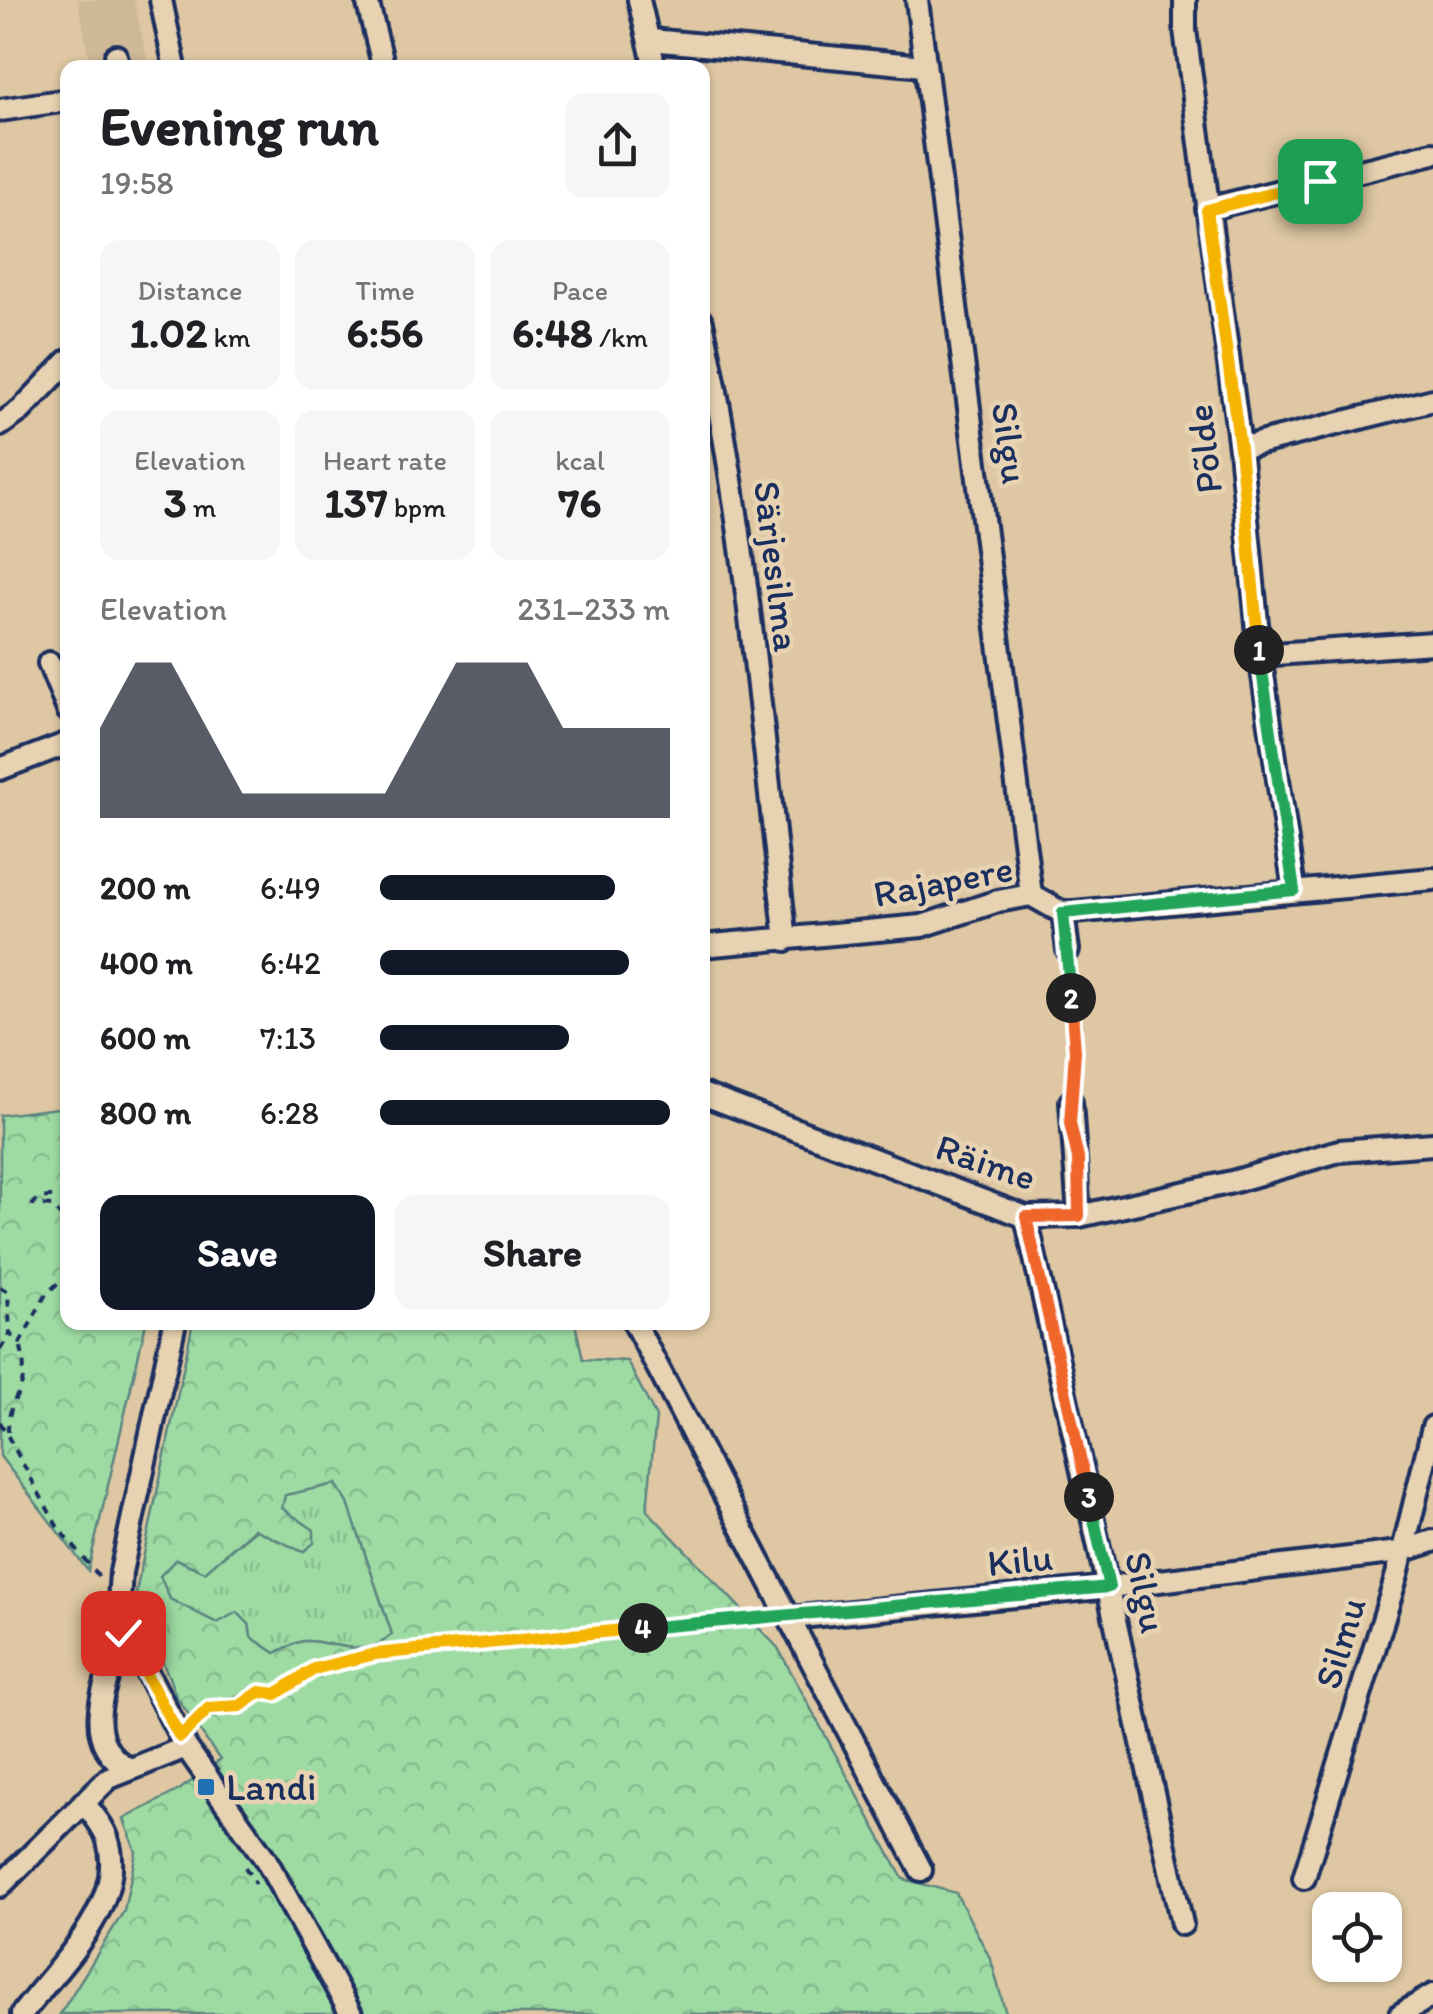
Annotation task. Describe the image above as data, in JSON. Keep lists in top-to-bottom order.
{
  "streets": {
    "street": [
      "Silgu",
      "Põlde",
      "Särjesilma",
      "Rajapere",
      "Räime",
      "Kilu",
      "Silmu"
    ]
  },
  "crossings": [
    ["Silgu", "Rajapere"],
    ["Silgu", "Räime"],
    ["Silgu", "Kilu"],
    ["Põlde", "Rajapere"],
    ["Särjesilma", "Rajapere"],
    ["Kilu", "Silmu"]
  ],
  "places": {
    "transit": ["Landi"]
  },
  "page": {
    "heading": ["Evening run", "19:58"],
    "stats": [
      ["Distance", "1.02 km"],
      ["Time", "6:56"],
      ["Pace", "6:48 /km"],
      ["Elevation", "3 m"],
      ["Heart rate", "137 bpm"],
      ["kcal", "76"]
    ],
    "chart": ["Elevation", "231–233 m"],
    "pins": [
      "1",
      "2",
      "3",
      "4"
    ],
    "list": [
      {
        "name": "200 m",
        "note": "6:49"
      },
      {
        "name": "400 m",
        "note": "6:42"
      },
      {
        "name": "600 m",
        "note": "7:13"
      },
      {
        "name": "800 m",
        "note": "6:28"
      }
    ],
    "buttons": ["Save", "Share"]
  }
}
